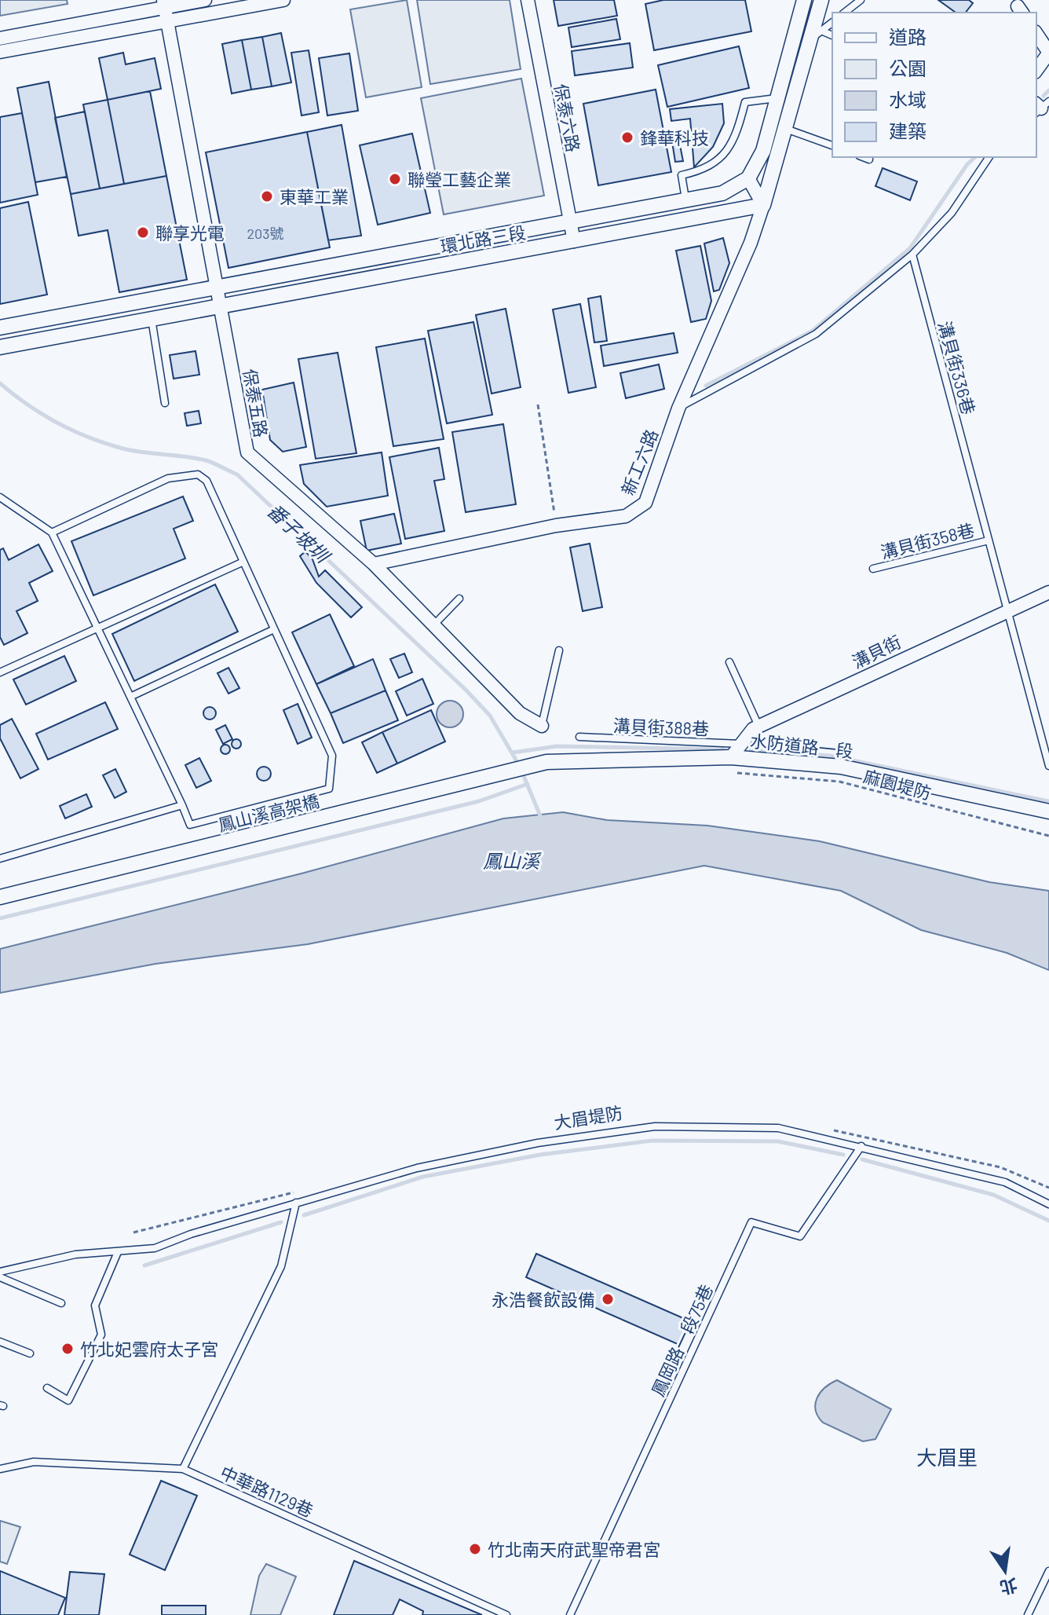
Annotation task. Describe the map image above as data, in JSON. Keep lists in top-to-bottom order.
{
  "streets": {
    "street": [
      "保泰六路",
      "環北路三段",
      "保泰五路",
      "新工六路",
      "溝貝街",
      "水防道路一段",
      "鳳山溪高架橋"
    ],
    "lane": [
      "溝貝街336巷",
      "溝貝街358巷",
      "溝貝街388巷",
      "鳳岡路一段75巷",
      "中華路1129巷"
    ],
    "path": ["麻園堤防"]
  },
  "crossings": [
    ["保泰六路", "環北路三段"],
    ["環北路三段", "保泰五路"],
    ["環北路三段", "新工六路"],
    ["溝貝街336巷", "溝貝街358巷"],
    ["溝貝街336巷", "溝貝街"],
    ["保泰五路", "新工六路"],
    ["溝貝街", "溝貝街388巷"],
    ["溝貝街", "水防道路一段"],
    ["水防道路一段", "鳳山溪高架橋"]
  ],
  "districts": ["大眉里"],
  "water": ["番子坡圳", "鳳山溪"],
  "places": [
    "鋒華科技",
    "聯瑩工藝企業",
    "東華工業",
    "聯享光電",
    "永浩餐飲設備",
    "竹北妃雲府太子宮",
    "竹北南天府武聖帝君宮"
  ],
  "house_numbers": ["203號"],
  "legend": [
    "道路",
    "公園",
    "水域",
    "建築"
  ],
  "north": "bottom"
}
